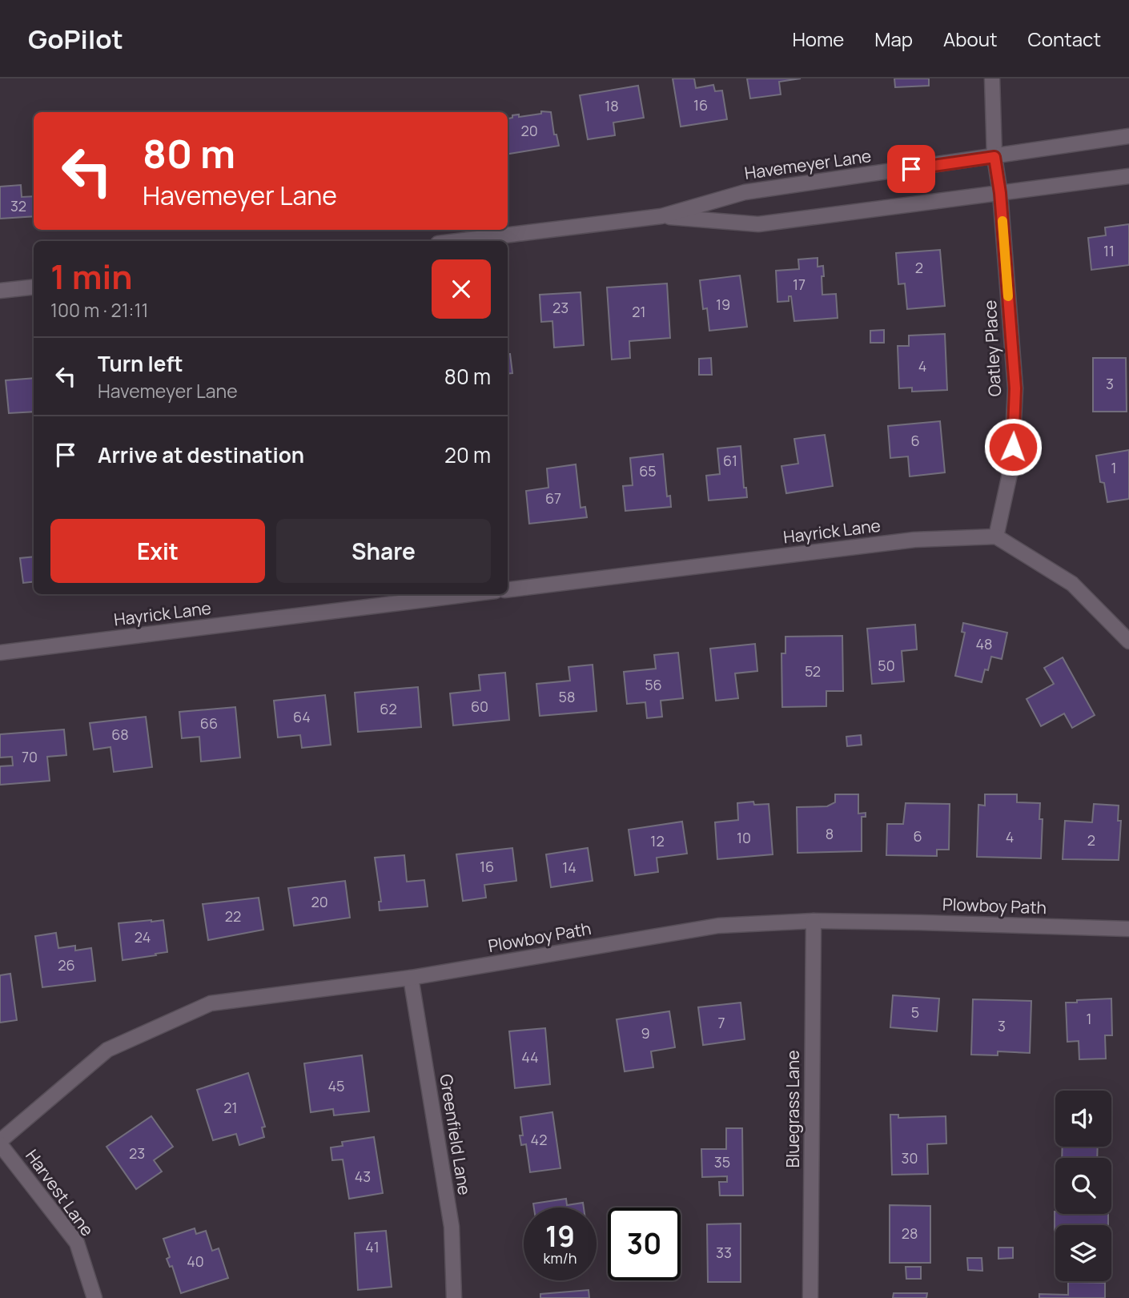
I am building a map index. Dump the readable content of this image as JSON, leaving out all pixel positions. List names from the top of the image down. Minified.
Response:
{"streets":{"street":["Havemeyer Lane","Oatley Place","Hayrick Lane","Plowboy Path","Bluegrass Lane","Greenfield Lane","Harvest Lane"]},"crossings":[["Havemeyer Lane","Oatley Place"],["Oatley Place","Hayrick Lane"],["Plowboy Path","Bluegrass Lane"],["Plowboy Path","Greenfield Lane"],["Plowboy Path","Harvest Lane"]],"house_numbers":["16","18","20","32","11","2","17","19","23","21","4","3","6","61","1","65","67","48","50","52","56","58","60","62","64","66","68","70","8","6","4","10","2","12","16","14","20","22","24","26","5","1","7","3","9","44","45","21","42","23","30","35","43","28","41","33","40"],"page":{"header":"GoPilot","nav":["Home","Map","About","Contact"],"turn":["80 m","Havemeyer Lane"],"heading":["1 min","100 m · 21:11"],"list":[{"name":"Turn left","note":"Havemeyer Lane","value":"80 m"},{"name":"Arrive at destination","value":"20 m"}],"buttons":["Exit","Share"],"speed":"19 km/h","limit":"30"}}
